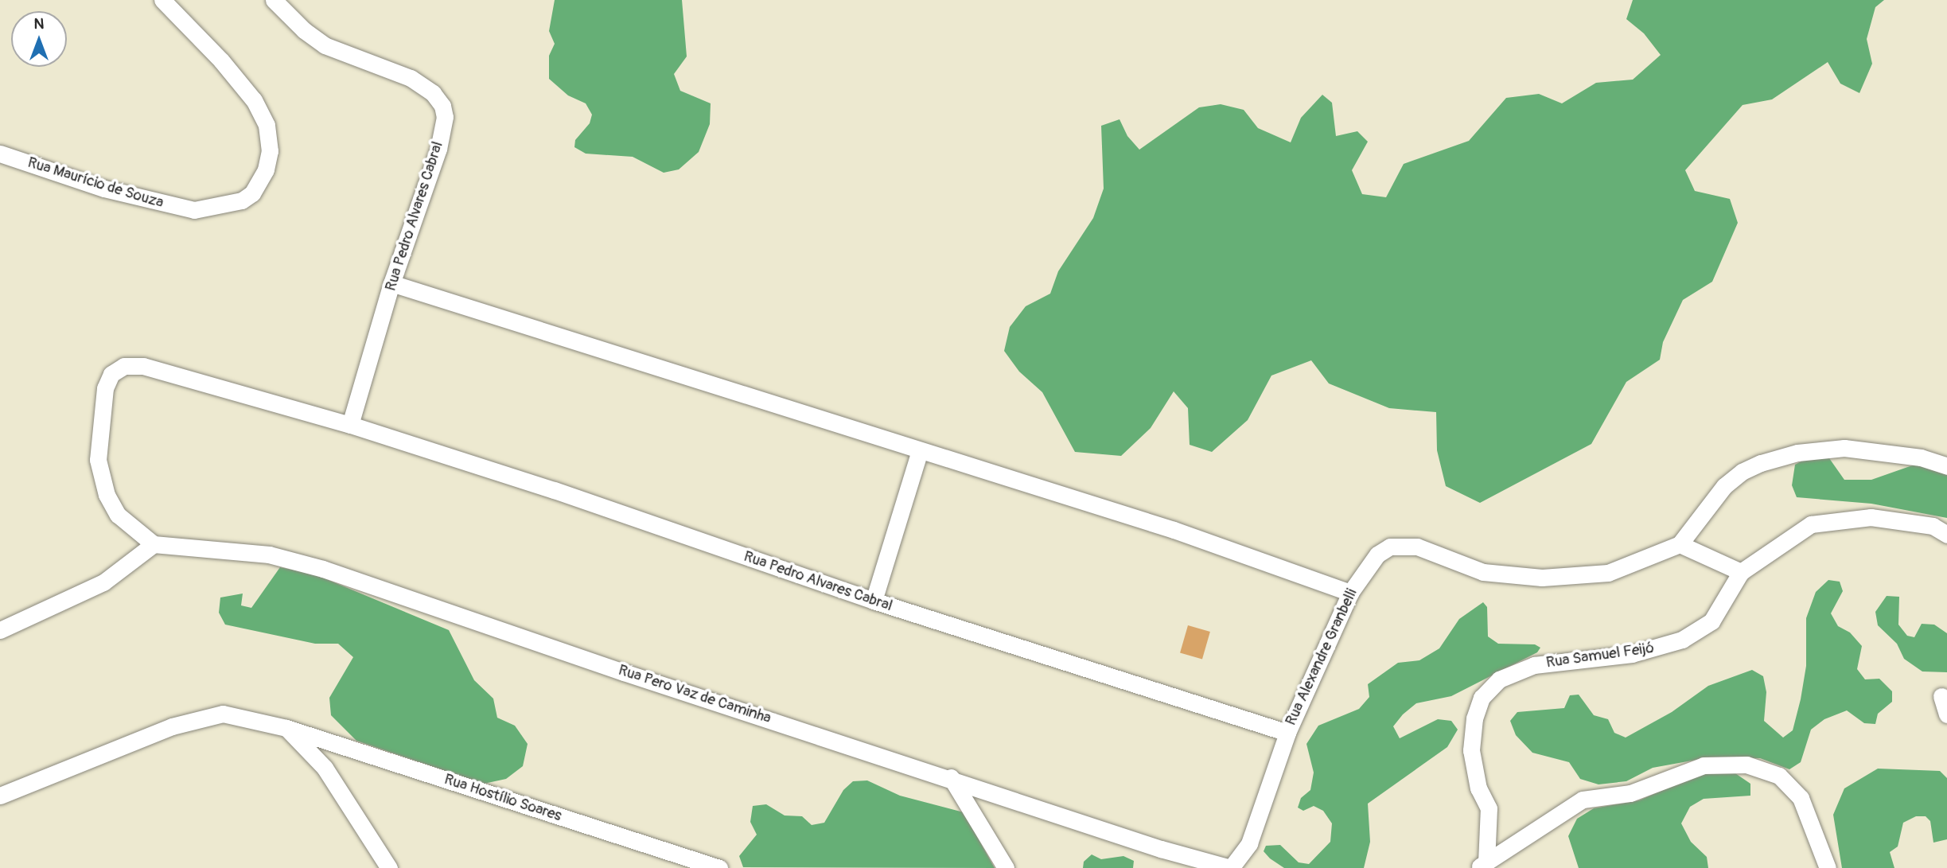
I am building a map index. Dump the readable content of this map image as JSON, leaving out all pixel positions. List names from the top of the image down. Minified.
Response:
{"streets":{"street":["Rua Maurício de Souza","Rua Pedro Alvares Cabral","Rua Samuel Feijó","Rua Alexandre Granbelli","Rua Pero Vaz de Caminha","Rua Hostílio Soares"]},"crossings":[["Rua Pedro Alvares Cabral","Rua Alexandre Granbelli"],["Rua Pedro Alvares Cabral","Rua Pero Vaz de Caminha"],["Rua Alexandre Granbelli","Rua Pero Vaz de Caminha"]],"north":"top"}
